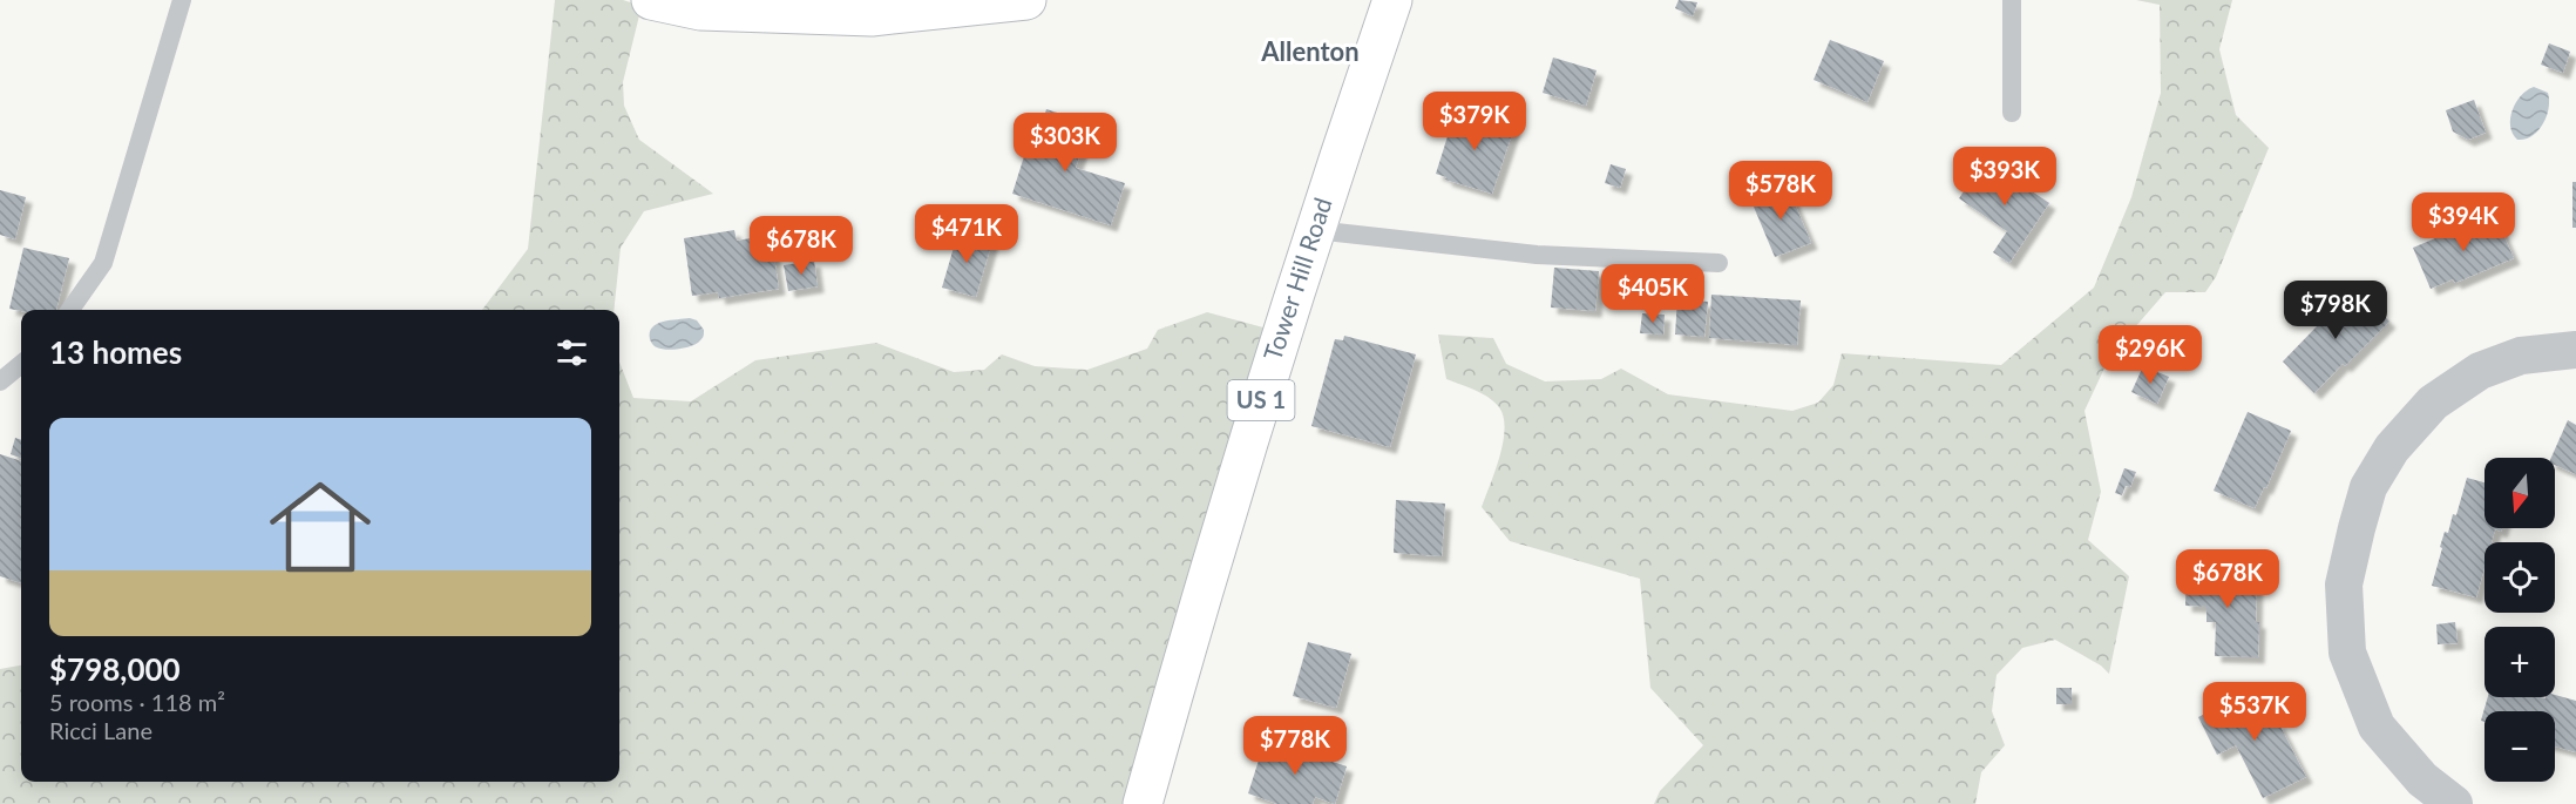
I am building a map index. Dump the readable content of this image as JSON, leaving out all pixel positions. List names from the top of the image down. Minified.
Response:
{"streets":{"main road":["Tower Hill Road","US 1"]},"districts":["Allenton"],"north":"bottom","page":{"price":["$379K","$303K","$393K","$578K","$394K","$471K","$678K","$405K","$798K","$296K","$678K","$537K","$778K"],"heading":"13 homes","list":[{"name":"$798,000","note":"5 rooms · 118 m² · Ricci Lane"}],"map_buttons":["+","−"]}}
